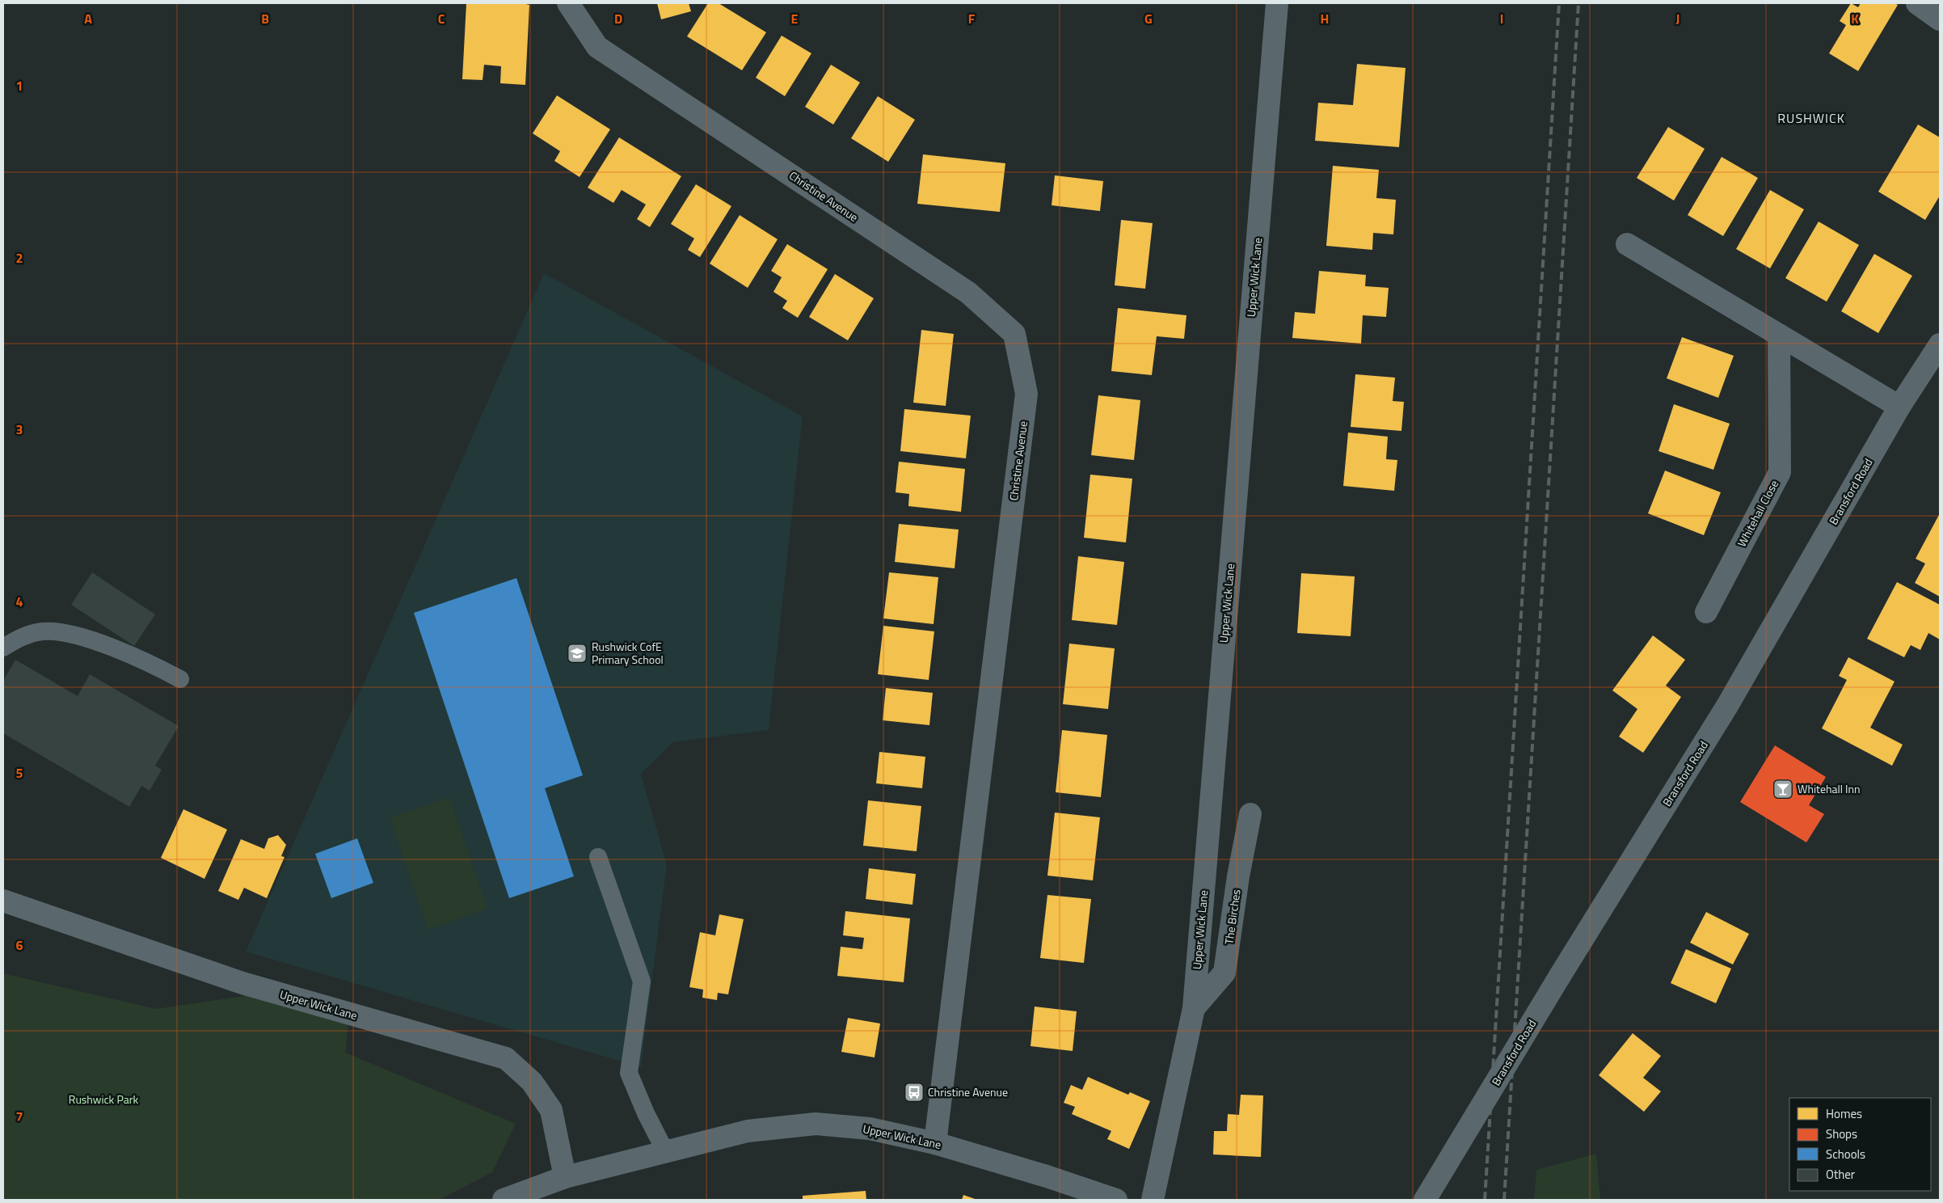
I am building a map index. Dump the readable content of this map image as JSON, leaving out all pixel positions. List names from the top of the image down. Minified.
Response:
{"streets":{"street":["Christine Avenue","Upper Wick Lane","Bransford Road","Whitehall Close","The Birches"]},"crossings":[["Christine Avenue","Upper Wick Lane"],["Upper Wick Lane","The Birches"]],"districts":["RUSHWICK"],"parks":["Rushwick Park"],"places":{"school or university":["Rushwick CofE Primary School"],"bar":["Whitehall Inn"],"bus stop":["Christine Avenue"]},"legend":["Homes","Shops","Schools","Other"],"grid":{"columns":["A","B","C","D","E","F","G","H","I","J","K"],"rows":["1","2","3","4","5","6","7"]}}
